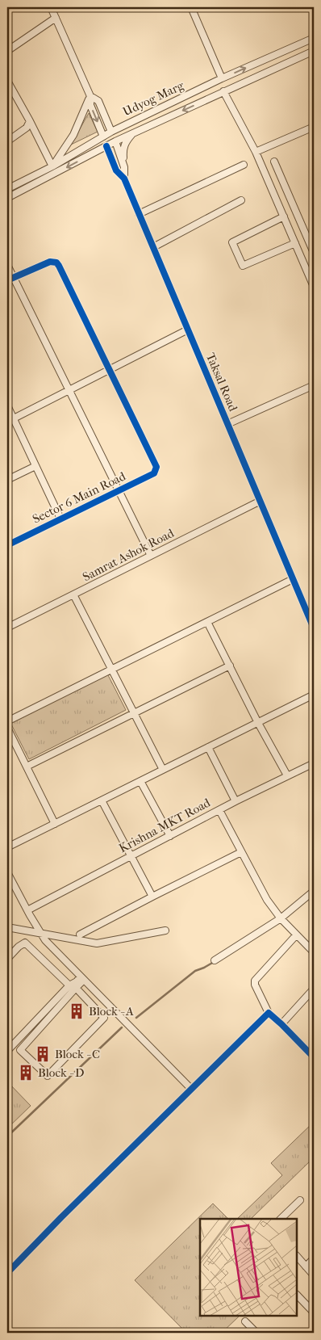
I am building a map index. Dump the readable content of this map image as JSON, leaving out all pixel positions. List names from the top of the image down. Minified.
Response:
{"streets":{"street":["Udyog Marg","Taksal Road","Sector 6 Main Road","Samrat Ashok Road","Krishna MKT Road"]},"crossings":[["Udyog Marg","Taksal Road"],["Taksal Road","Samrat Ashok Road"]],"places":{"building":["Block - A","Block - C","Block - D"]}}
